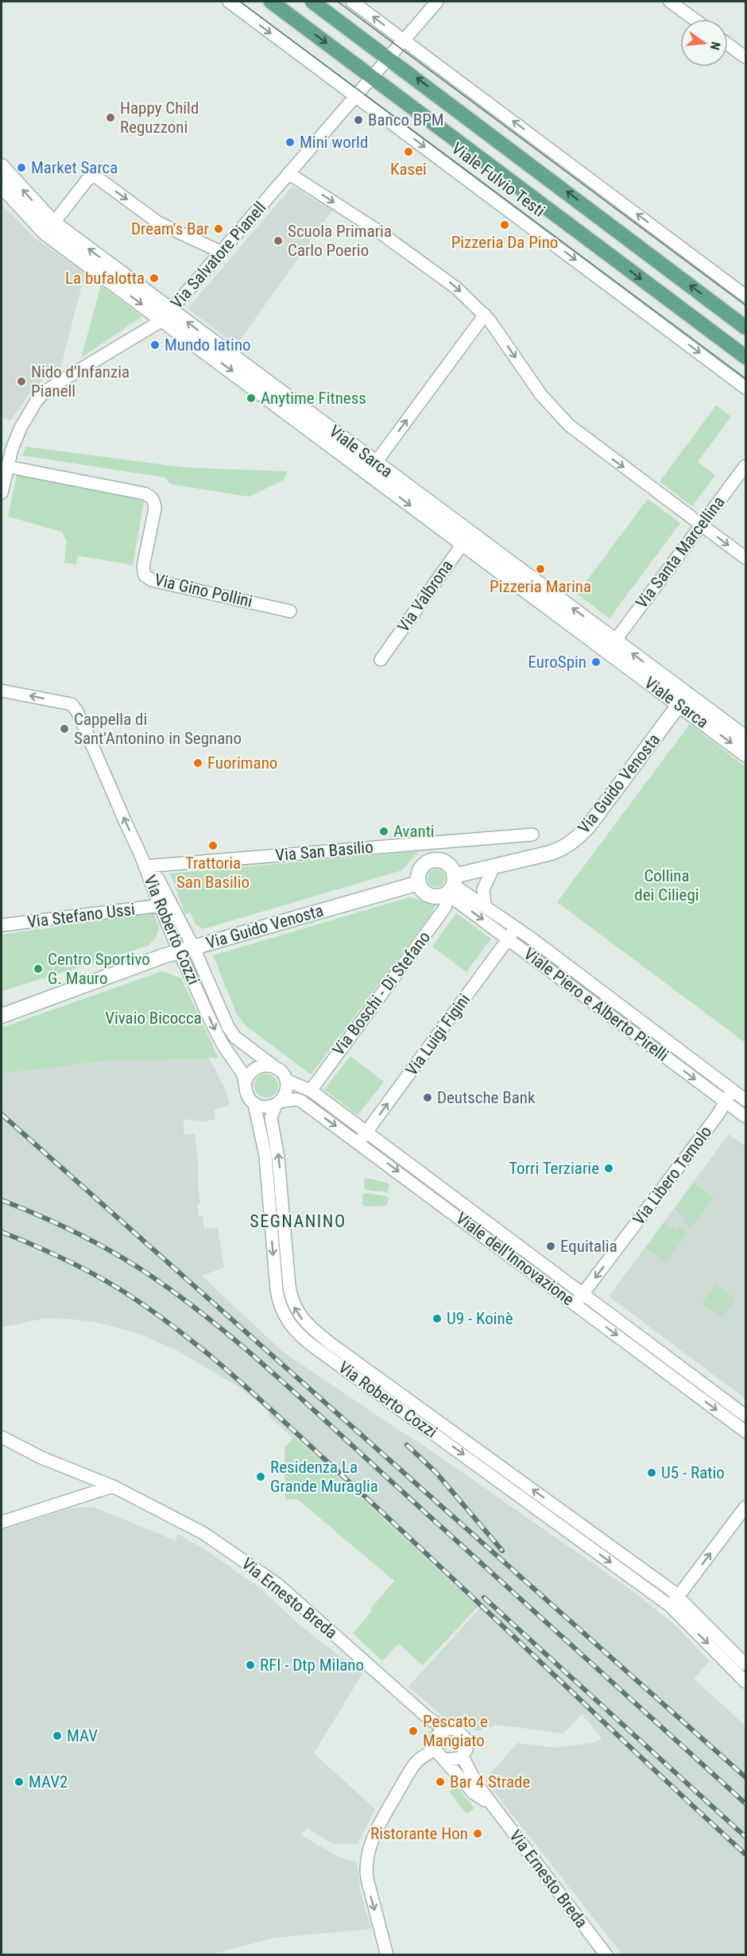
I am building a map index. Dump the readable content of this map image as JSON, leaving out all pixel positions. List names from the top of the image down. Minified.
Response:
{"streets":{"main road":["Viale Fulvio Testi"],"street":["Via Salvatore Pianell","Viale Sarca","Via Santa Marcellina","Via Gino Pollini","Via Valbrona","Via Guido Venosta","Via San Basilio","Via Stefano Ussi","Via Roberto Cozzi","Via Boschi - Di Stefano","Viale Piero e Alberto Pirelli","Via Luigi Figini","Via Libero Temolo","Viale dell'Innovazione","Via Ernesto Breda"]},"crossings":[["Viale Fulvio Testi","Via Salvatore Pianell"],["Via Salvatore Pianell","Viale Sarca"],["Via Salvatore Pianell","Via Gino Pollini"],["Viale Sarca","Via Santa Marcellina"],["Viale Sarca","Via Valbrona"],["Viale Sarca","Via Guido Venosta"],["Via Guido Venosta","Via Roberto Cozzi"],["Via Guido Venosta","Via Boschi - Di Stefano"],["Via Guido Venosta","Viale Piero e Alberto Pirelli"],["Via San Basilio","Via Roberto Cozzi"],["Via Stefano Ussi","Via Roberto Cozzi"],["Via Roberto Cozzi","Viale dell'Innovazione"],["Via Boschi - Di Stefano","Viale Piero e Alberto Pirelli"],["Via Boschi - Di Stefano","Viale dell'Innovazione"],["Viale Piero e Alberto Pirelli","Via Luigi Figini"],["Viale Piero e Alberto Pirelli","Via Libero Temolo"],["Via Luigi Figini","Viale dell'Innovazione"],["Via Libero Temolo","Viale dell'Innovazione"]],"one_way":["Via Luigi Figini","Via Libero Temolo"],"districts":["SEGNANINO"],"parks":["Collina dei Ciliegi","Vivaio Bicocca"],"places":["Happy Child Reguzzoni","Banco BPM","Mini world","Kasei","Market Sarca","Pizzeria Da Pino","Dream's Bar","Scuola Primaria Carlo Poerio","La bufalotta","Mundo latino","Nido d'Infanzia Pianell","Anytime Fitness","Pizzeria Marina","EuroSpin","Cappella di Sant'Antonino in Segnano","Fuorimano","Avanti","Trattoria San Basilio","Centro Sportivo G. Mauro","Deutsche Bank","Torri Terziarie","Equitalia","U9 - Koinè","U5 - Ratio","Residenza La Grande Muraglia","RFI - Dtp Milano","Pescato e Mangiato","MAV","MAV2","Bar 4 Strade","Ristorante Hon"],"north":"right"}
